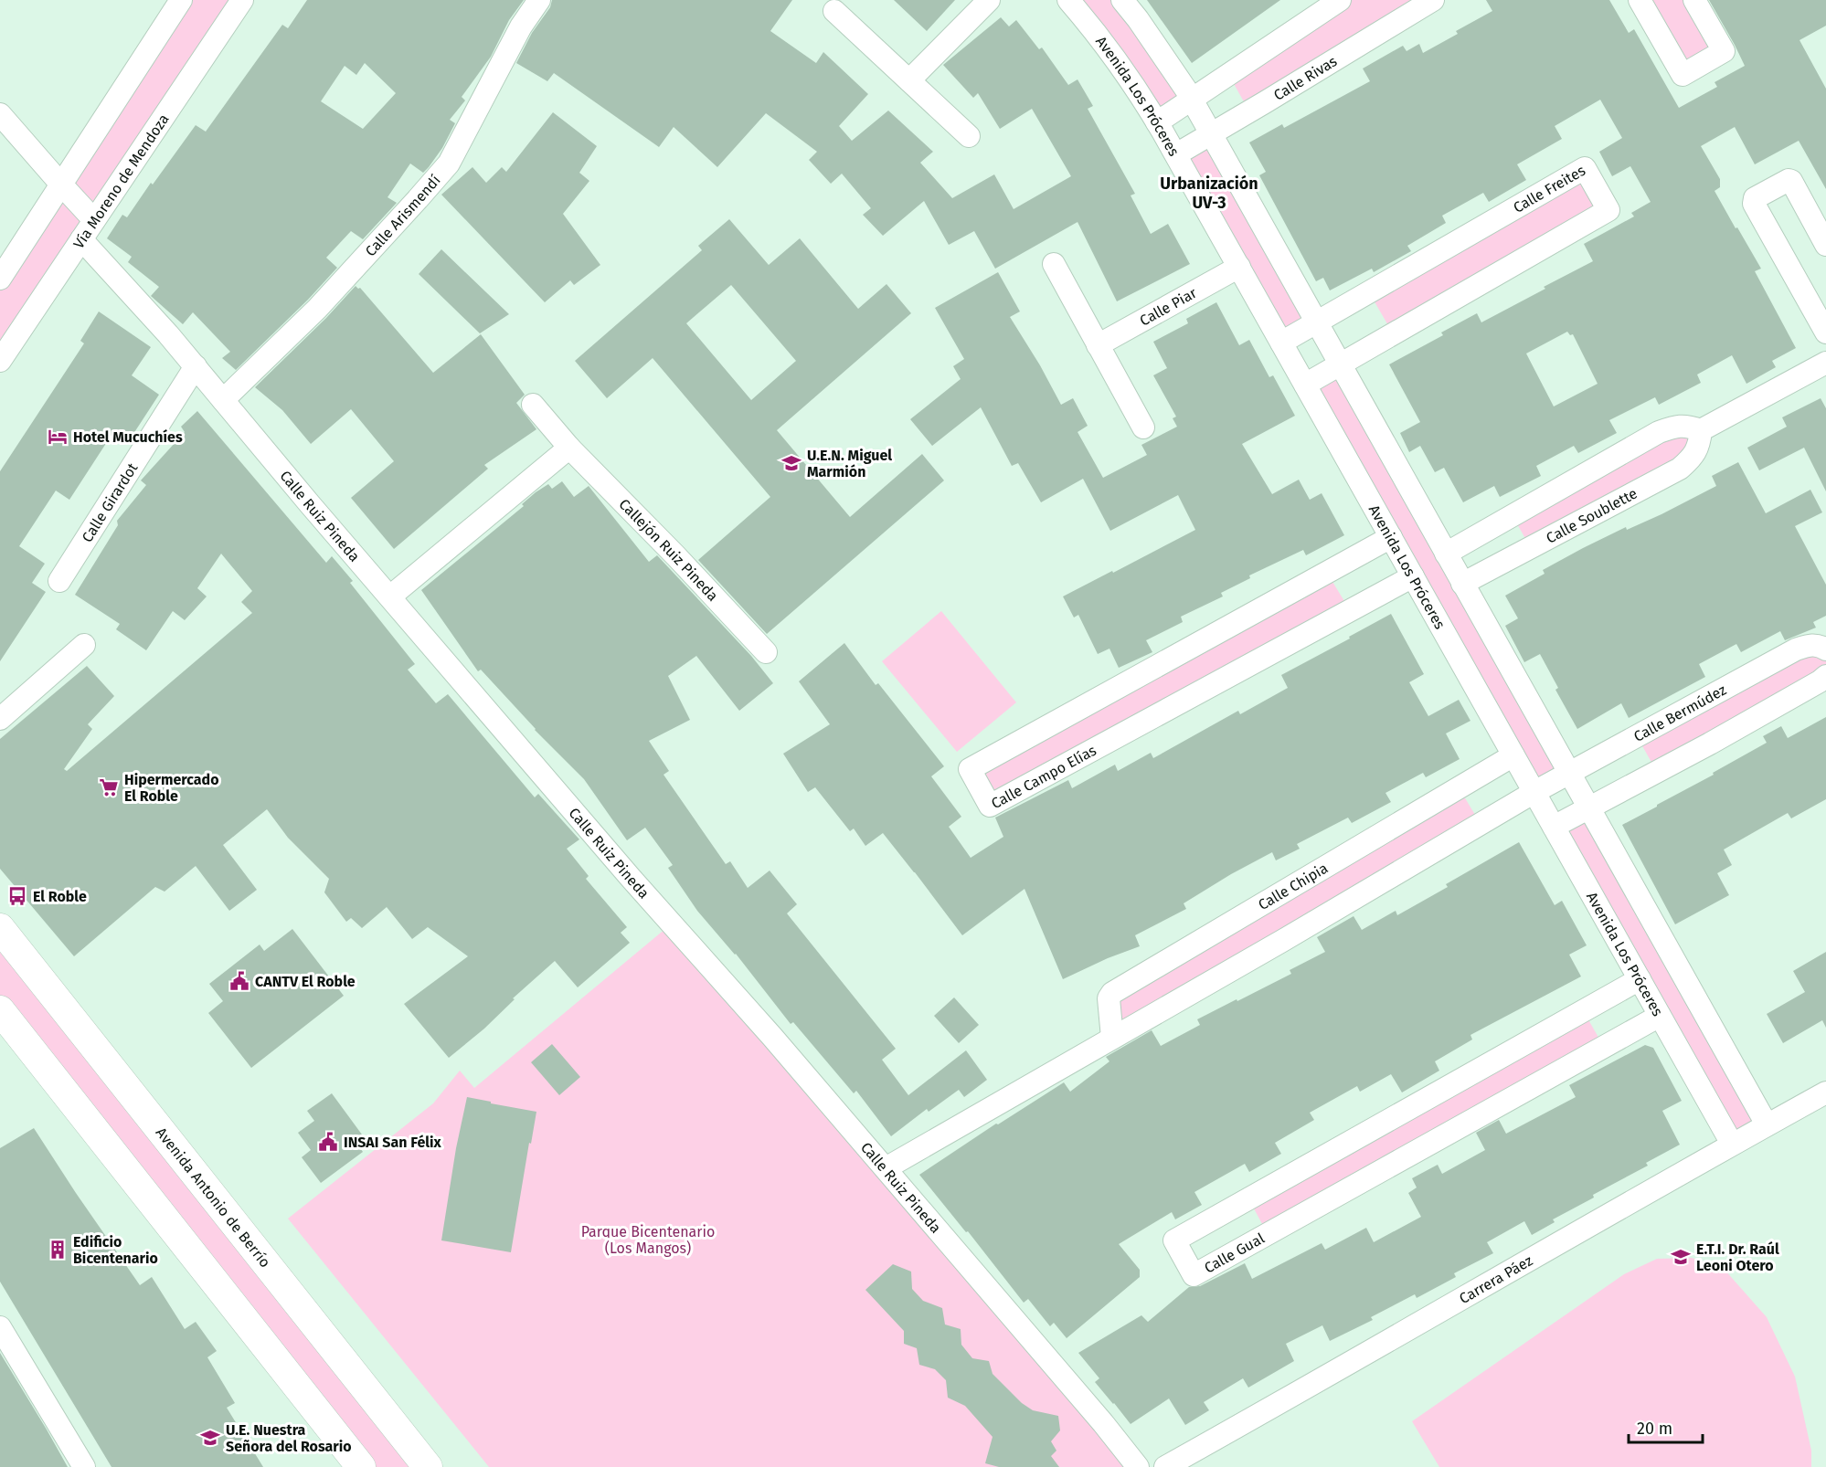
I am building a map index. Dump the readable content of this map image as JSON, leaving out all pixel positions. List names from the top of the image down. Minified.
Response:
{"streets":{"street":["Calle Rivas","Avenida Los Próceres","Vía Moreno de Mendoza","Calle Freites","Calle Arismendí","Calle Piar","Calle Girardot","Calle Ruiz Pineda","Calle Soublette","Callejón Ruiz Pineda","Calle Bermúdez","Calle Campo Elías","Calle Chipia","Avenida Antonio de Berrío","Calle Gual","Carrera Páez"]},"crossings":[["Calle Rivas","Avenida Los Próceres"],["Avenida Los Próceres","Calle Freites"],["Avenida Los Próceres","Calle Piar"],["Avenida Los Próceres","Calle Bermúdez"],["Avenida Los Próceres","Calle Campo Elías"],["Avenida Los Próceres","Calle Chipia"],["Avenida Los Próceres","Calle Gual"],["Avenida Los Próceres","Carrera Páez"],["Vía Moreno de Mendoza","Calle Ruiz Pineda"],["Calle Arismendí","Calle Ruiz Pineda"],["Calle Girardot","Calle Ruiz Pineda"]],"districts":["Urbanización UV-3"],"parks":["Parque Bicentenario (Los Mangos)"],"places":{"hotel":["Hotel Mucuchíes"],"school or university":["U.E.N. Miguel Marmión","E.T.I. Dr. Raúl Leoni Otero","U.E. Nuestra Señora del Rosario"],"supermarket":["Hipermercado El Roble"],"bus stop":["El Roble"],"public building":["CANTV El Roble","INSAI San Félix"],"building":["Edificio Bicentenario"]},"scale_bar":"20 m"}
